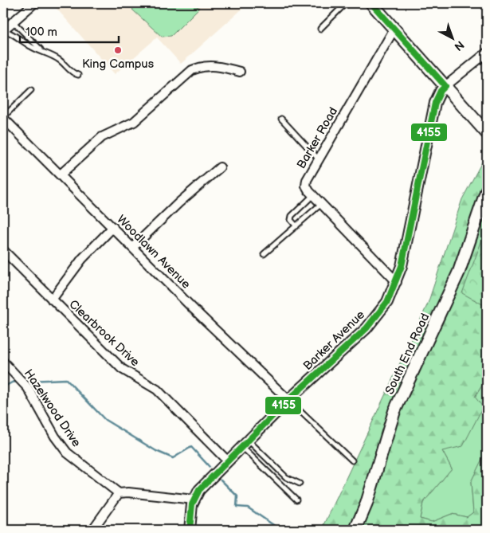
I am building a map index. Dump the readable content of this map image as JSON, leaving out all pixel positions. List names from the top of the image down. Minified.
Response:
{"streets":{"main road":["South End Road"],"street":["Barker Road","Woodlawn Avenue","Clearbrook Drive","Barker Avenue","Hazelwood Drive"]},"crossings":[["Barker Road","Barker Avenue"],["Woodlawn Avenue","Barker Avenue"],["Clearbrook Drive","Barker Avenue"]],"places":["King Campus"],"lines":["transit line 4155"],"scale_bar":"100 m","north":"bottom right"}
